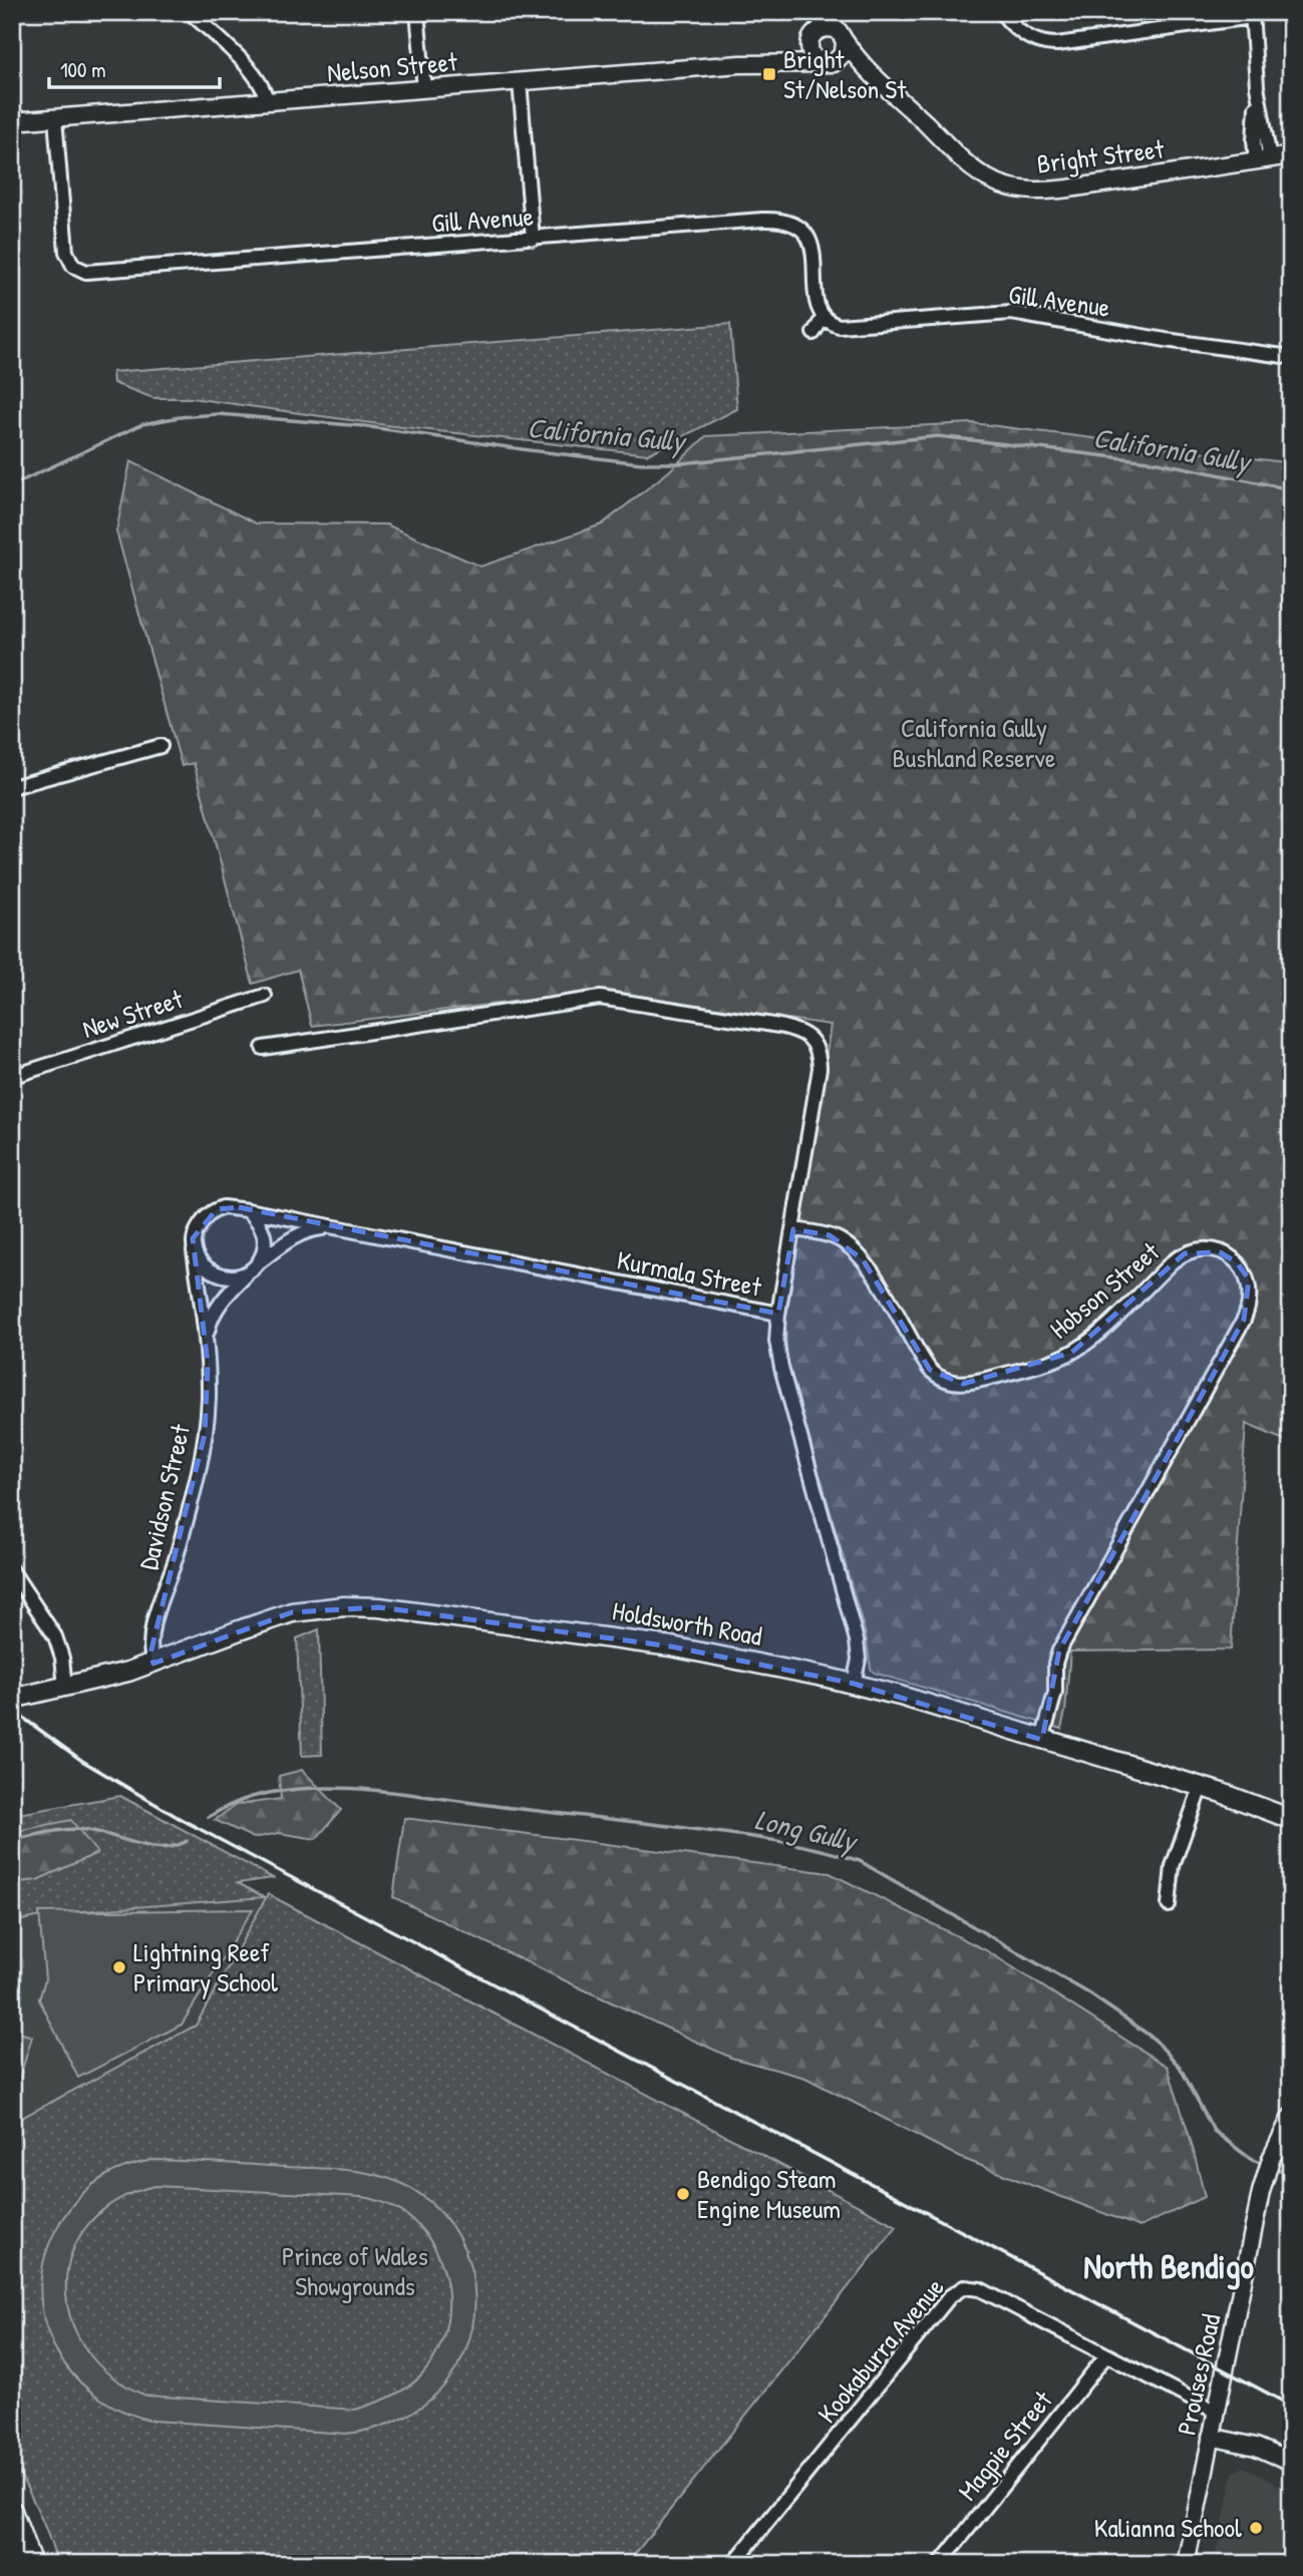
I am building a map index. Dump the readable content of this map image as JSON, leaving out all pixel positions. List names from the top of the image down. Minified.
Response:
{"streets":{"main road":["Holdsworth Road"],"street":["Nelson Street","Bright Street","Gill Avenue","New Street","Kurmala Street","Hobson Street","Davidson Street","Kookaburra Avenue","Prouses Road","Magpie Street"]},"crossings":[["Nelson Street","Bright Street"],["Nelson Street","Gill Avenue"],["Kurmala Street","Davidson Street"],["Kurmala Street","Holdsworth Road"],["Hobson Street","Holdsworth Road"],["Davidson Street","Holdsworth Road"],["Kookaburra Avenue","Prouses Road"],["Kookaburra Avenue","Magpie Street"]],"districts":["North Bendigo"],"water":["California Gully","Long Gully"],"parks":["California Gully Bushland Reserve","Prince of Wales Showgrounds"],"places":{"transit":["Bright St/Nelson St"],"other":["Lightning Reef Primary School","Bendigo Steam Engine Museum","Kalianna School"]},"scale_bar":"100 m"}
